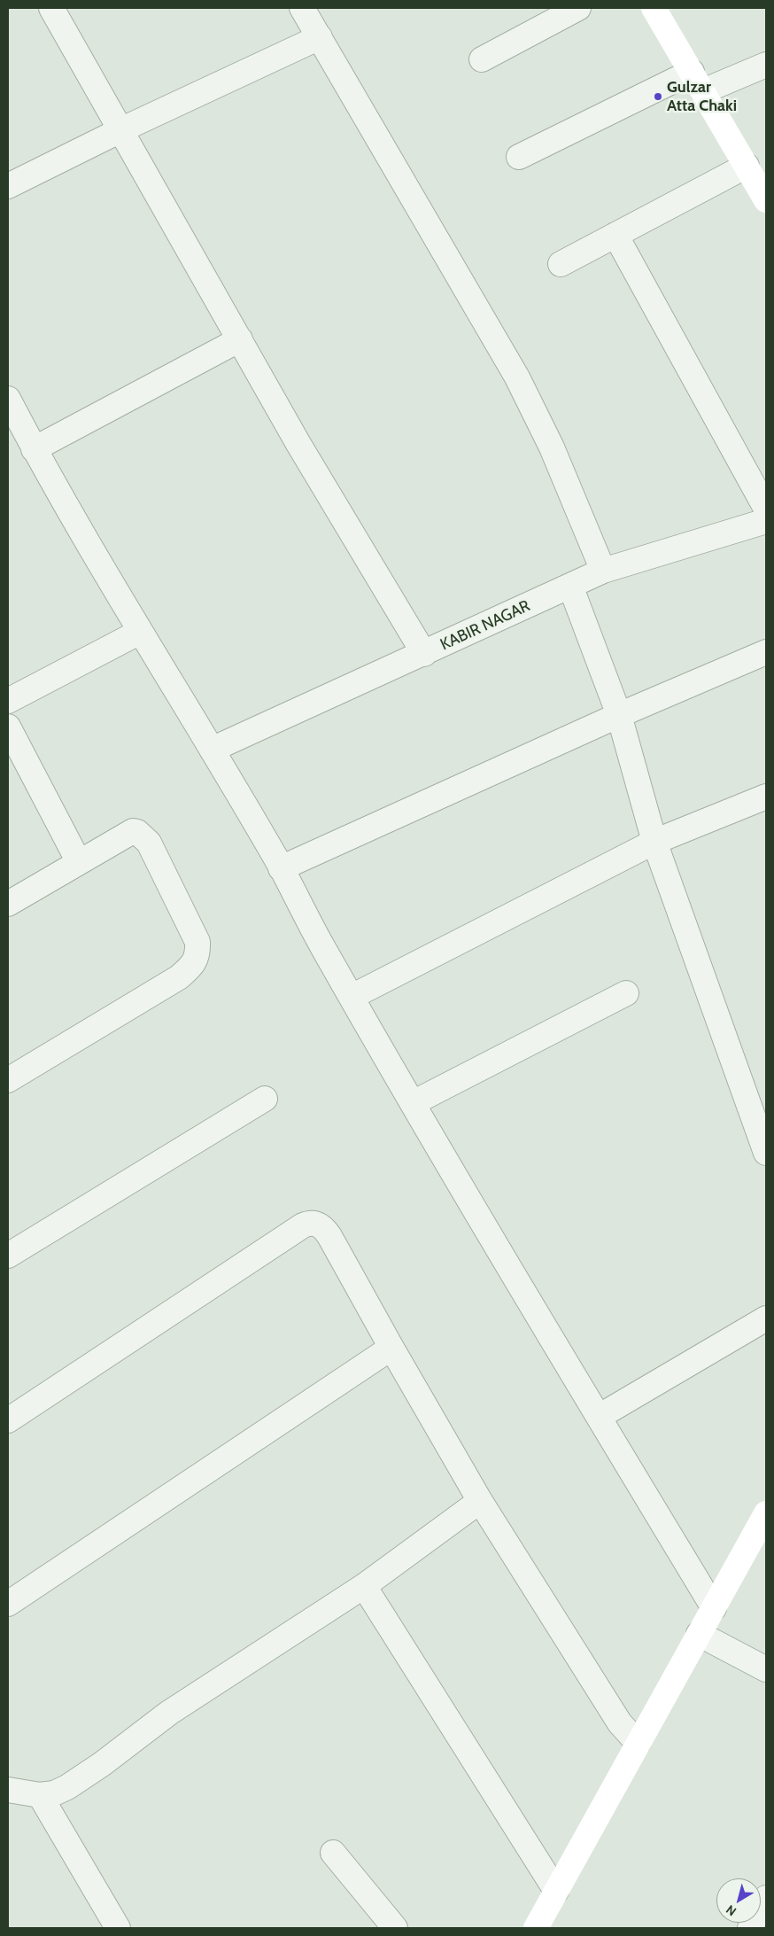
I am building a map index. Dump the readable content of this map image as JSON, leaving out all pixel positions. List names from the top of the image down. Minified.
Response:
{"streets":{"street":["KABIR NAGAR"]},"places":["Gulzar Atta Chaki"],"north":"bottom left"}
